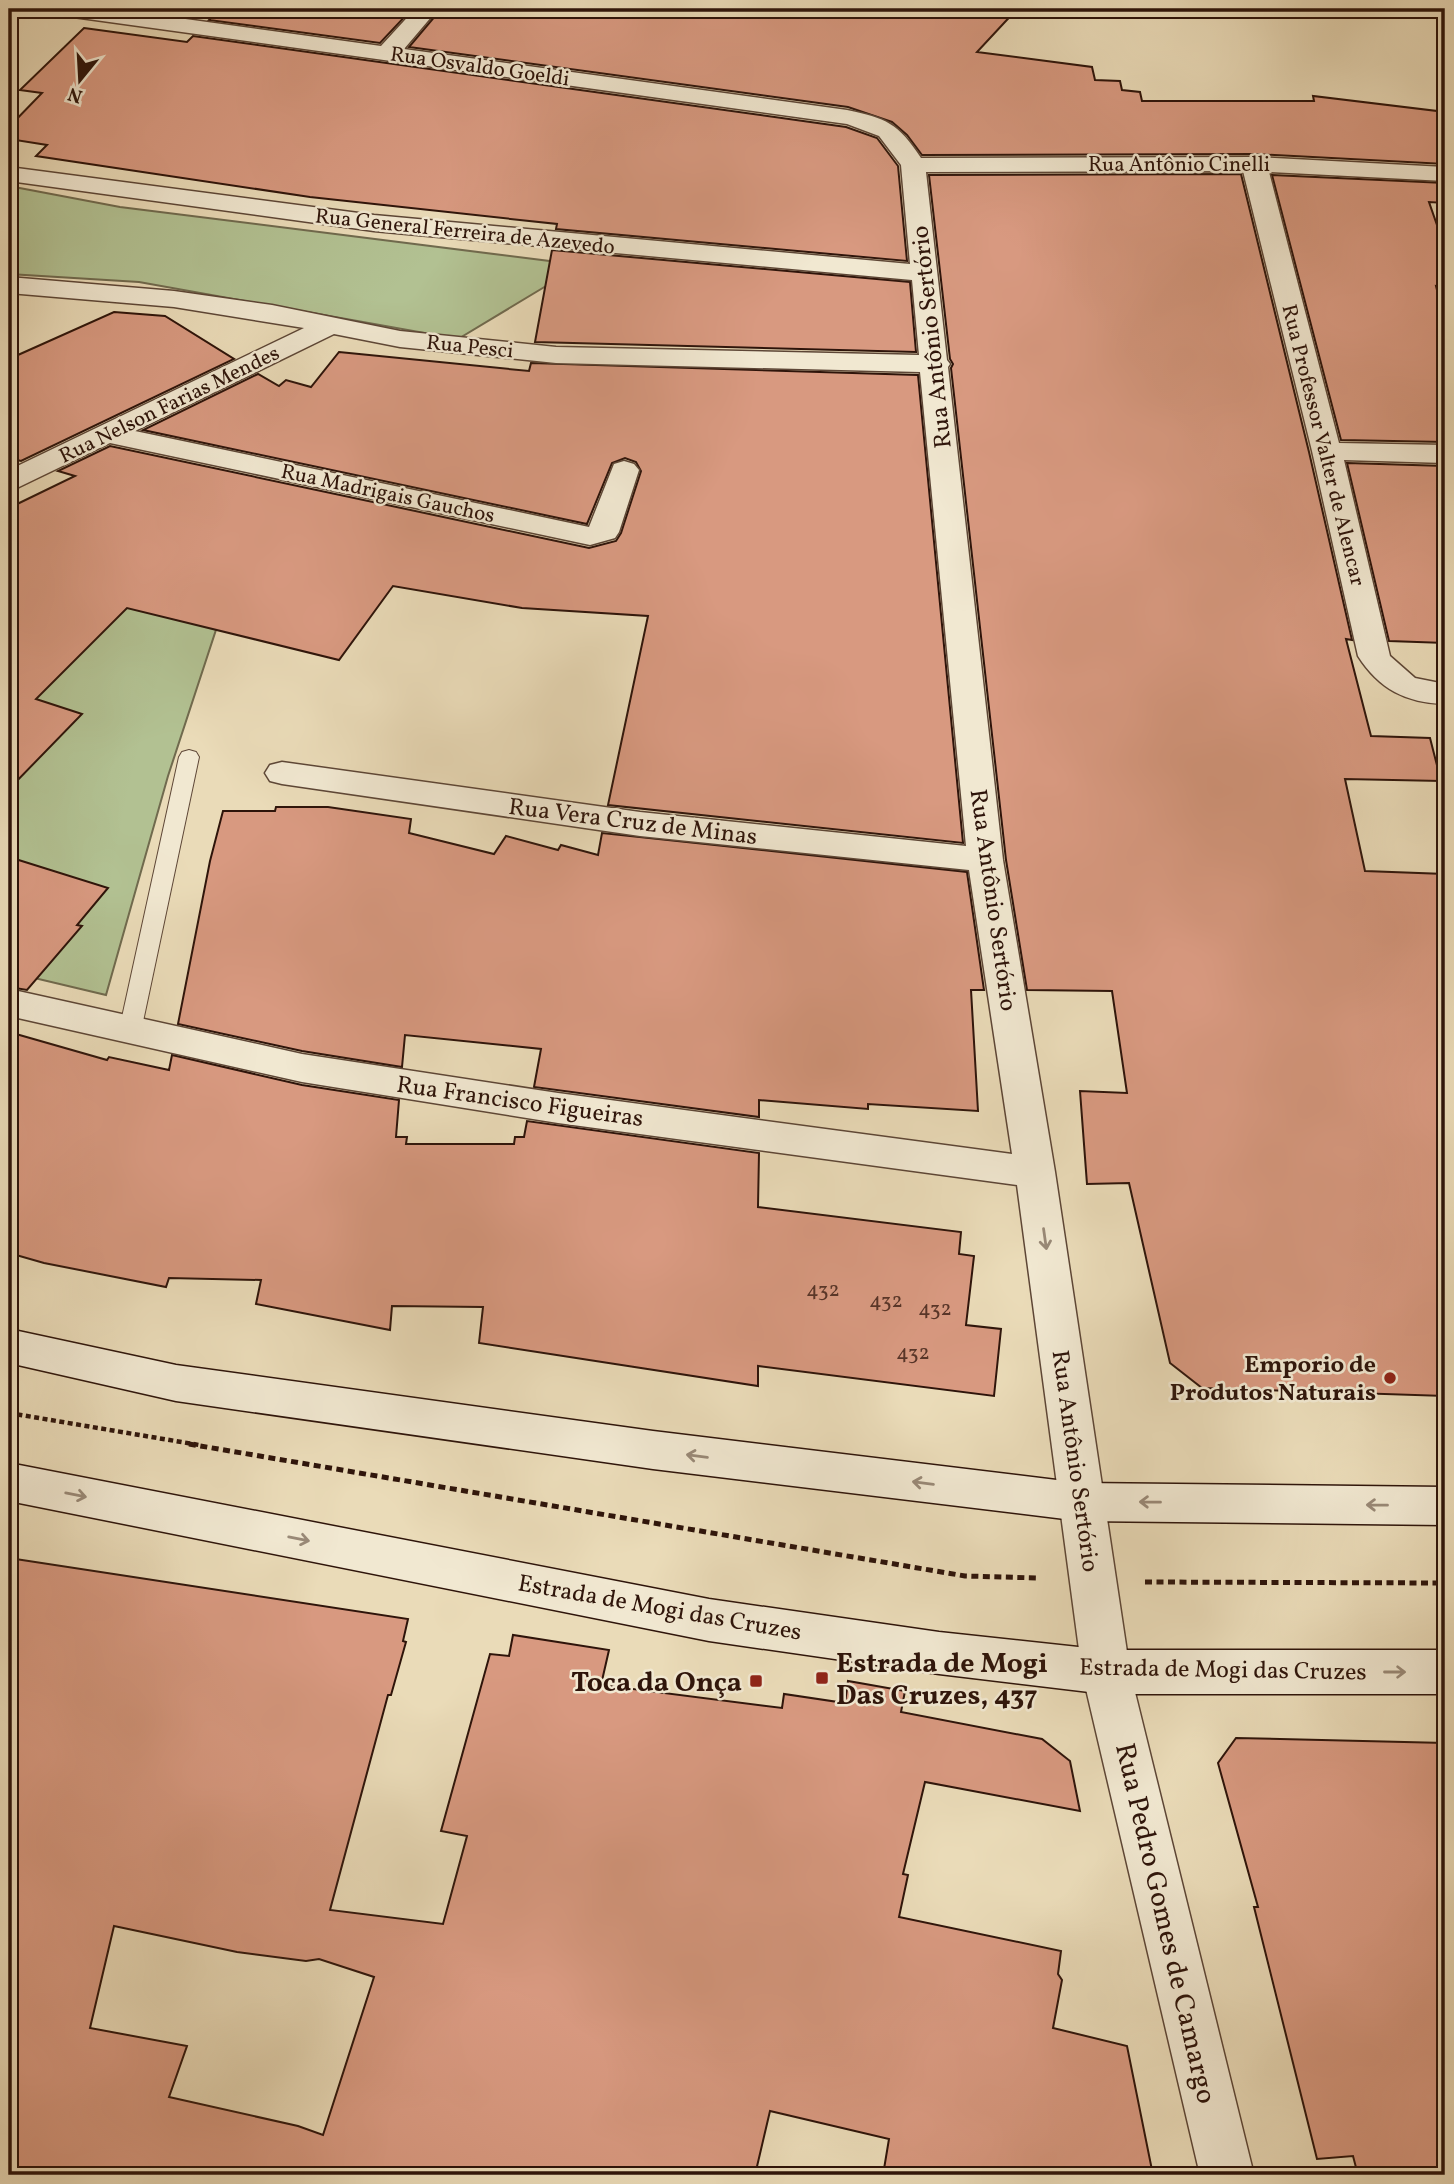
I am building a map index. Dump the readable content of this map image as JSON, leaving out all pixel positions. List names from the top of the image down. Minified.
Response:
{"streets":{"street":["Rua Osvaldo Goeldi","Rua Antônio Cinelli","Rua General Ferreira de Azevedo","Rua Antônio Sertório","Rua Pesci","Rua Nelson Farias Mendes","Rua Professor Valter de Alencar","Rua Madrigais Gauchos","Rua Vera Cruz de Minas","Rua Francisco Figueiras","Estrada de Mogi das Cruzes","Rua Pedro Gomes de Camargo"]},"crossings":[["Rua Osvaldo Goeldi","Rua Antônio Sertório"],["Rua Antônio Cinelli","Rua Antônio Sertório"],["Rua Antônio Cinelli","Rua Professor Valter de Alencar"],["Rua General Ferreira de Azevedo","Rua Antônio Sertório"],["Rua Antônio Sertório","Rua Pesci"],["Rua Antônio Sertório","Rua Vera Cruz de Minas"],["Rua Antônio Sertório","Rua Francisco Figueiras"],["Rua Antônio Sertório","Estrada de Mogi das Cruzes"],["Rua Antônio Sertório","Rua Pedro Gomes de Camargo"],["Rua Pesci","Rua Nelson Farias Mendes"],["Rua Nelson Farias Mendes","Rua Madrigais Gauchos"],["Estrada de Mogi das Cruzes","Rua Pedro Gomes de Camargo"]],"places":{"other":["Emporio de Produtos Naturais"],"transit":["Estrada de Mogi Das Cruzes, 437","Toca da Onça"]},"house_numbers":["432","432","432","432"],"north":"bottom"}
